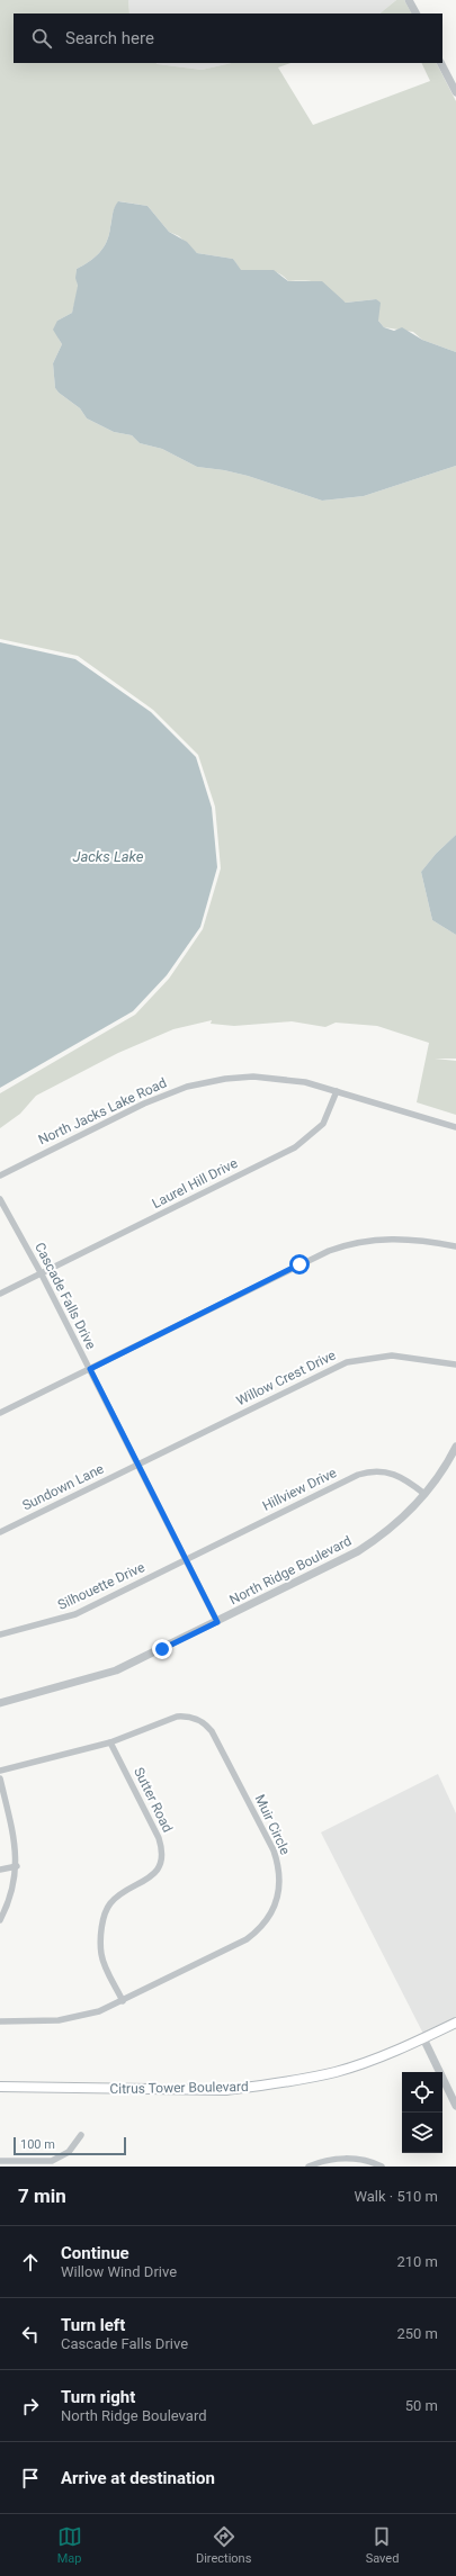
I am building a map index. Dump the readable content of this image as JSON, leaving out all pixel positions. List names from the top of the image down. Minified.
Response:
{"streets":{"main road":["Citrus Tower Boulevard"],"street":["North Jacks Lake Road","Laurel Hill Drive","Cascade Falls Drive","Willow Crest Drive","Sundown Lane","Hillview Drive","North Ridge Boulevard","Silhouette Drive","Sutter Road","Muir Circle"]},"crossings":[["North Jacks Lake Road","Laurel Hill Drive"],["Laurel Hill Drive","Cascade Falls Drive"],["Cascade Falls Drive","Willow Crest Drive"],["Cascade Falls Drive","Sundown Lane"],["Cascade Falls Drive","Hillview Drive"],["Cascade Falls Drive","North Ridge Boulevard"],["Cascade Falls Drive","Silhouette Drive"],["Willow Crest Drive","Sundown Lane"],["Hillview Drive","North Ridge Boulevard"],["Hillview Drive","Silhouette Drive"],["Sutter Road","Muir Circle"]],"water":["Jacks Lake"],"scale_bar":"100 m","page":{"search":"Search here","scale":"100 m","heading":["7 min","Walk · 510 m"],"list":[["Continue","Willow Wind Drive","210 m"],["Turn left","Cascade Falls Drive","250 m"],["Turn right","North Ridge Boulevard","50 m"],"Arrive at destination"],"nav":["Map","Directions","Saved"]}}
